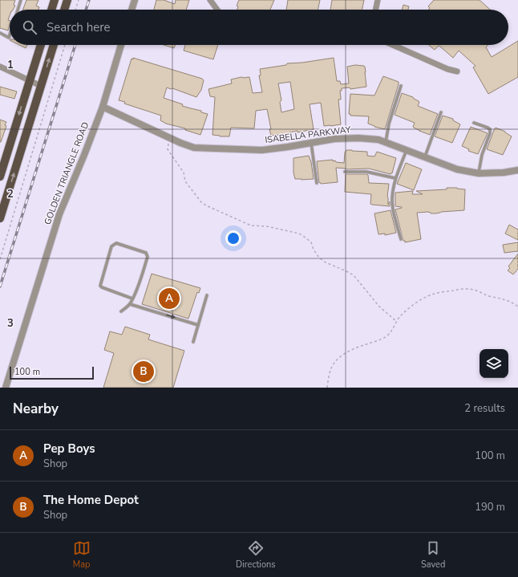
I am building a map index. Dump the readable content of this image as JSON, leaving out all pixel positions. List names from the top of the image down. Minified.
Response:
{"streets":{"street":["ISABELLA PARKWAY","GOLDEN TRIANGLE ROAD"]},"crossings":[["ISABELLA PARKWAY","GOLDEN TRIANGLE ROAD"]],"scale_bar":"100 m","page":{"search":"Search here","pins":["A","B"],"scale":"100 m","heading":["Nearby","2 results"],"list":[{"mark":"A","name":"Pep Boys","note":"Shop","value":"100 m"},{"mark":"B","name":"The Home Depot","note":"Shop","value":"190 m"}],"nav":["Map","Directions","Saved"]},"grid":{"rows":["1","2","3"]}}
